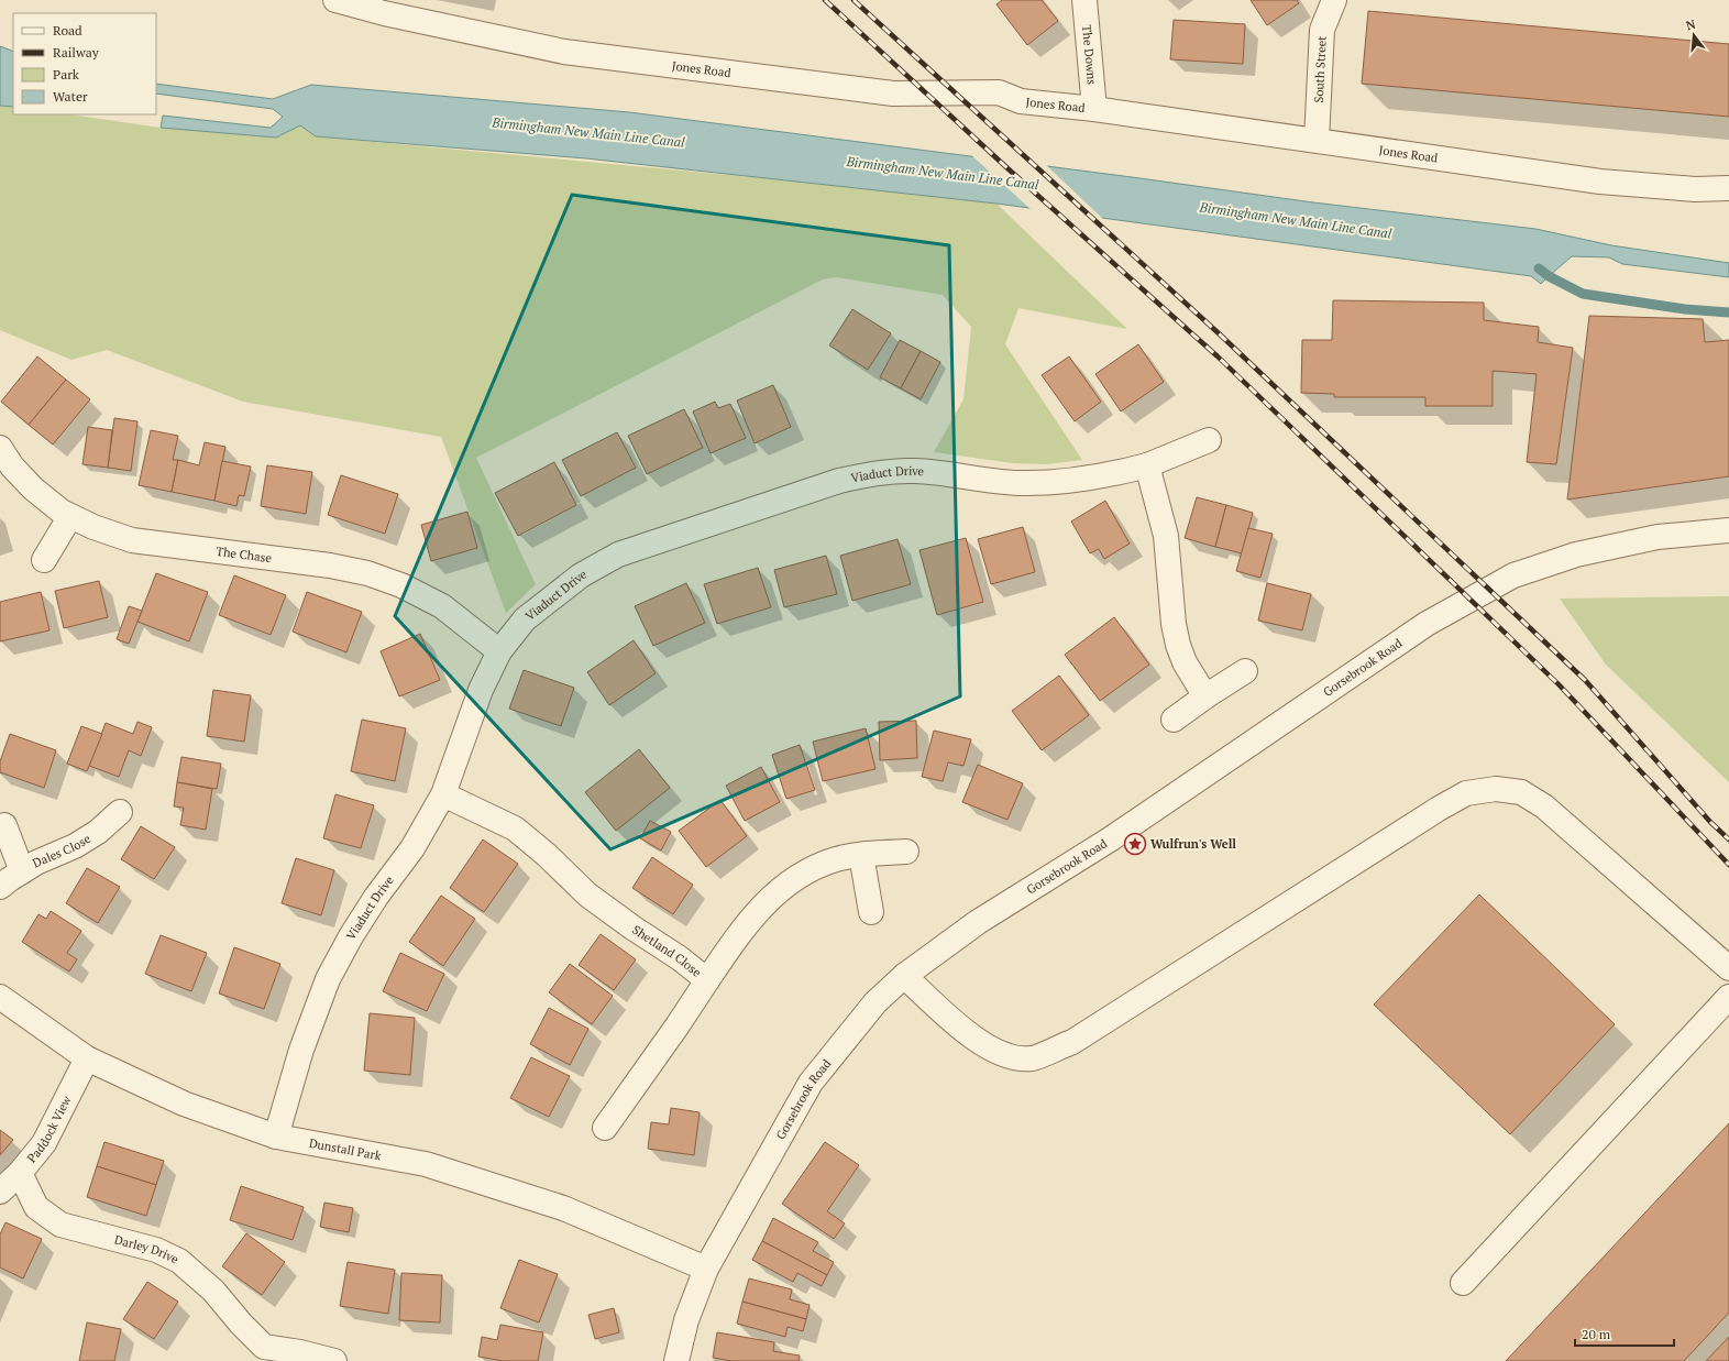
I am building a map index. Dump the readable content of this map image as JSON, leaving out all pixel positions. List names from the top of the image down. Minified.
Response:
{"streets":{"street":["The Downs","South Street","Jones Road","Viaduct Drive","The Chase","Gorsebrook Road","Dales Close","Shetland Close","Paddock View","Dunstall Park","Darley Drive"]},"crossings":[["The Downs","Jones Road"],["South Street","Jones Road"],["Viaduct Drive","The Chase"],["Viaduct Drive","Shetland Close"],["Viaduct Drive","Dunstall Park"],["Gorsebrook Road","Dunstall Park"],["Paddock View","Dunstall Park"],["Paddock View","Darley Drive"]],"water":["Birmingham New Main Line Canal"],"places":{"place":["Wulfrun's Well"]},"legend":["Road","Railway","Park","Water"],"scale_bar":"20 m","north":"top"}
